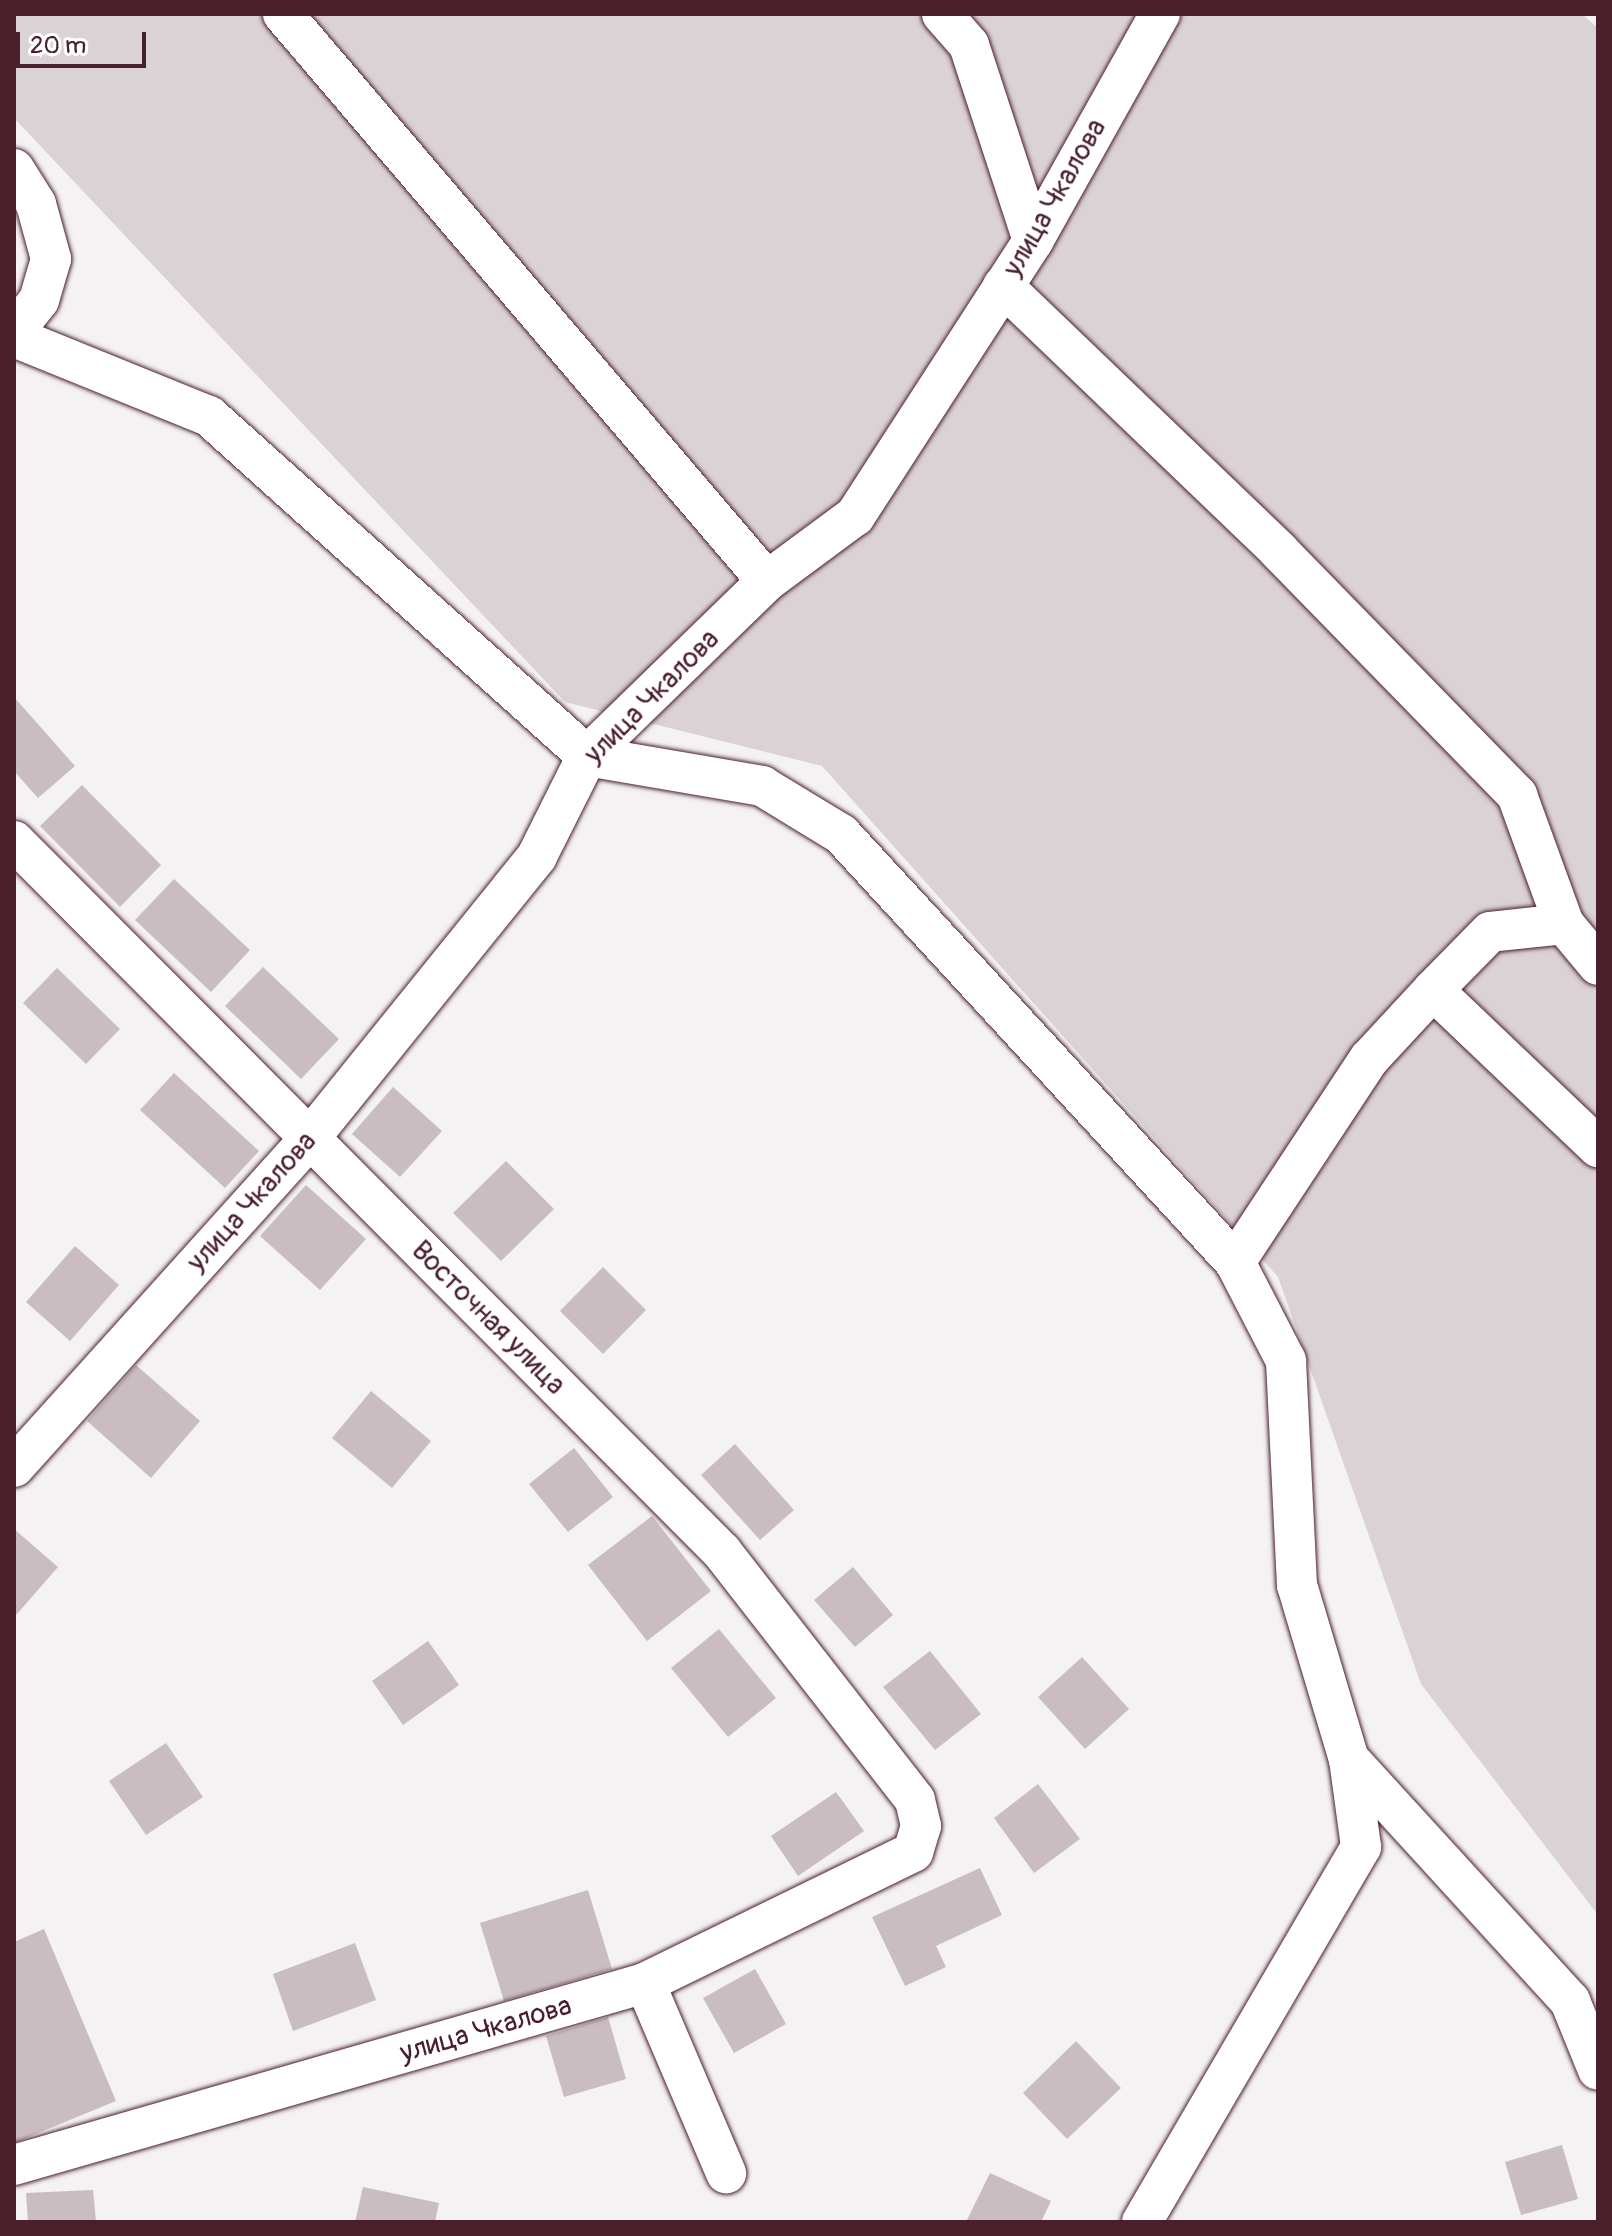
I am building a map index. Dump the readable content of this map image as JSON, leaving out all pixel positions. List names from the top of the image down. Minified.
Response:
{"streets":{"street":["улица Чкалова","Восточная улица"]},"crossings":[["улица Чкалова","Восточная улица"]],"scale_bar":"20 m"}
